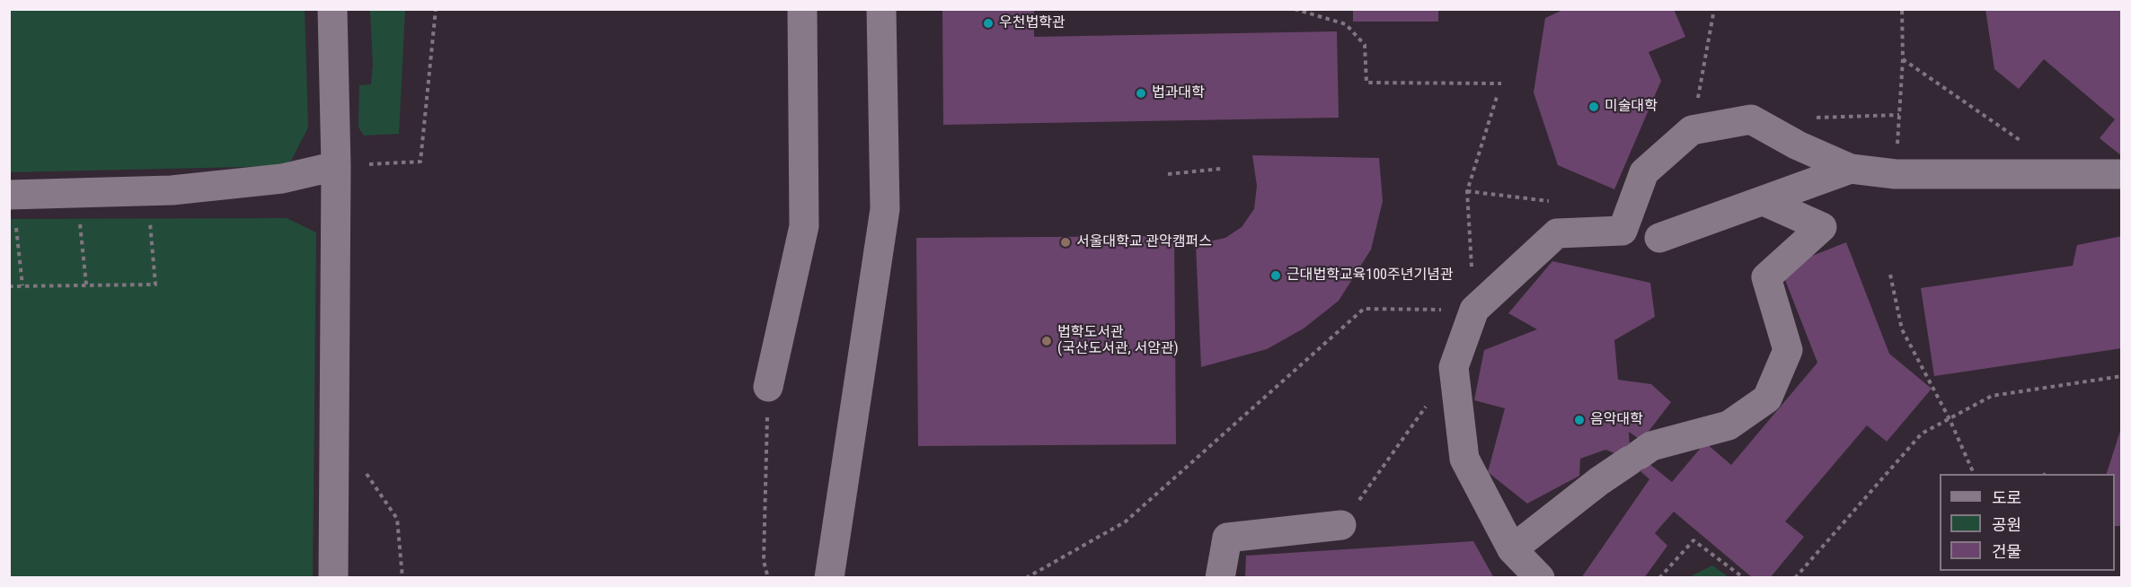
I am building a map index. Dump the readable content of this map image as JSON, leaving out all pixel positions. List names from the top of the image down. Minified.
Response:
{"places":["우천법학관","법과대학","미술대학","서울대학교 관악캠퍼스","근대법학교육100주년기념관","법학도서관 (국산도서관, 서암관)","음악대학"],"legend":["도로","공원","건물"]}
